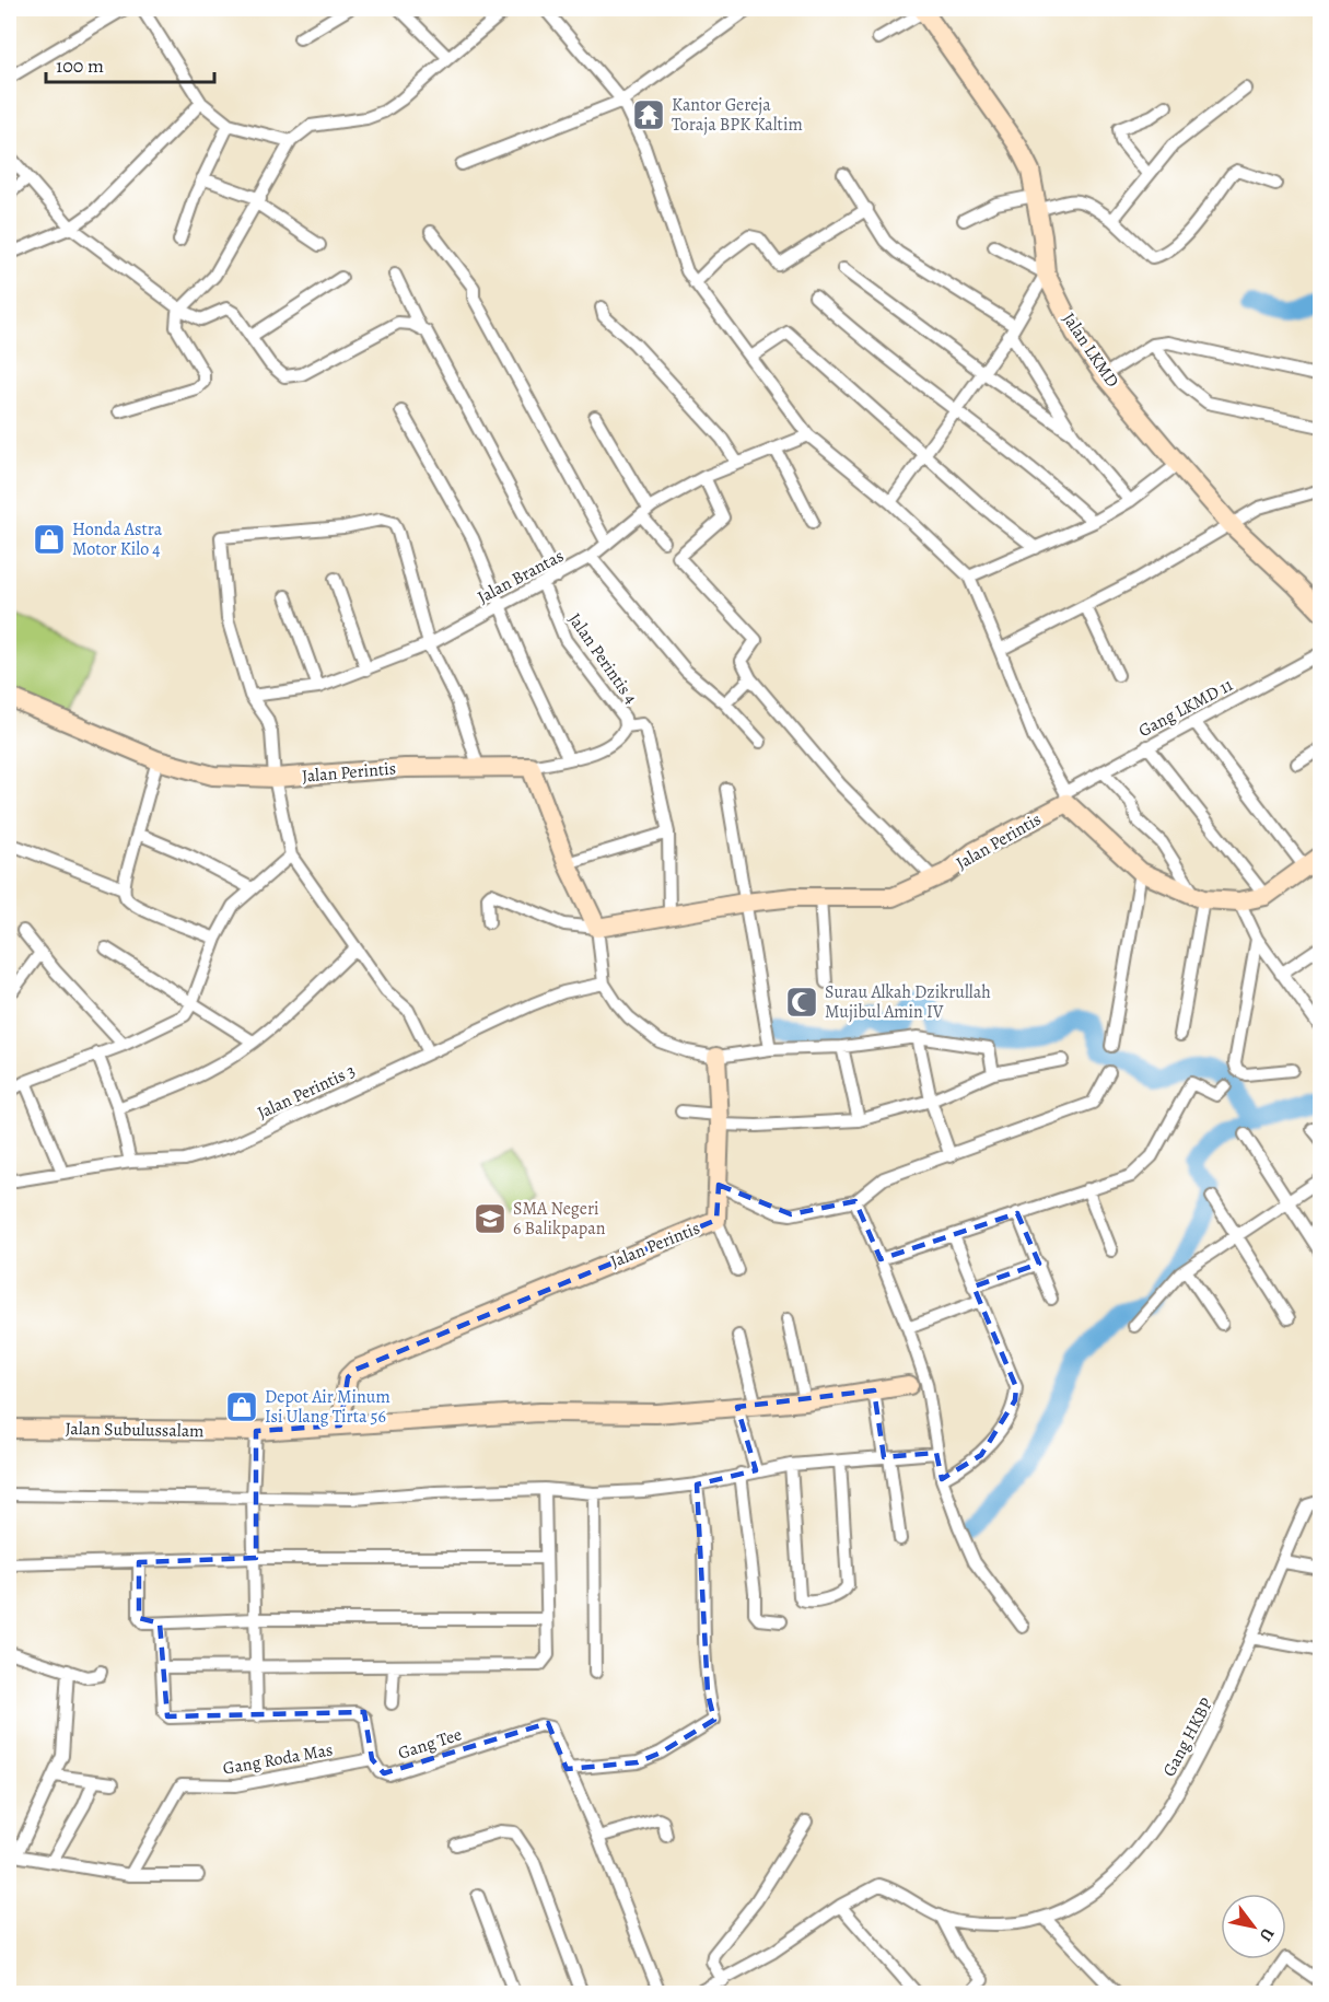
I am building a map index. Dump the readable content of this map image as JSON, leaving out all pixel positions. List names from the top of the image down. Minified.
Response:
{"streets":{"street":["Jalan LKMD","Jalan Brantas","Jalan Perintis 4","Gang LKMD 11","Jalan Perintis","Jalan Perintis 3","Jalan Subulussalam","Gang HKBP","Gang Tee","Gang Roda Mas"]},"crossings":[["Jalan Brantas","Jalan Perintis 4"],["Jalan Perintis 4","Jalan Perintis"],["Gang LKMD 11","Jalan Perintis"],["Jalan Perintis","Jalan Subulussalam"],["Gang Tee","Gang Roda Mas"]],"places":{"temple":["Kantor Gereja Toraja BPK Kaltim"],"shop":["Honda Astra Motor Kilo 4","Depot Air Minum Isi Ulang Tirta 56"],"mosque":["Surau Alkah Dzikrullah Mujibul Amin IV"],"school or university":["SMA Negeri 6 Balikpapan"]},"scale_bar":"100 m","north":"bottom right"}
